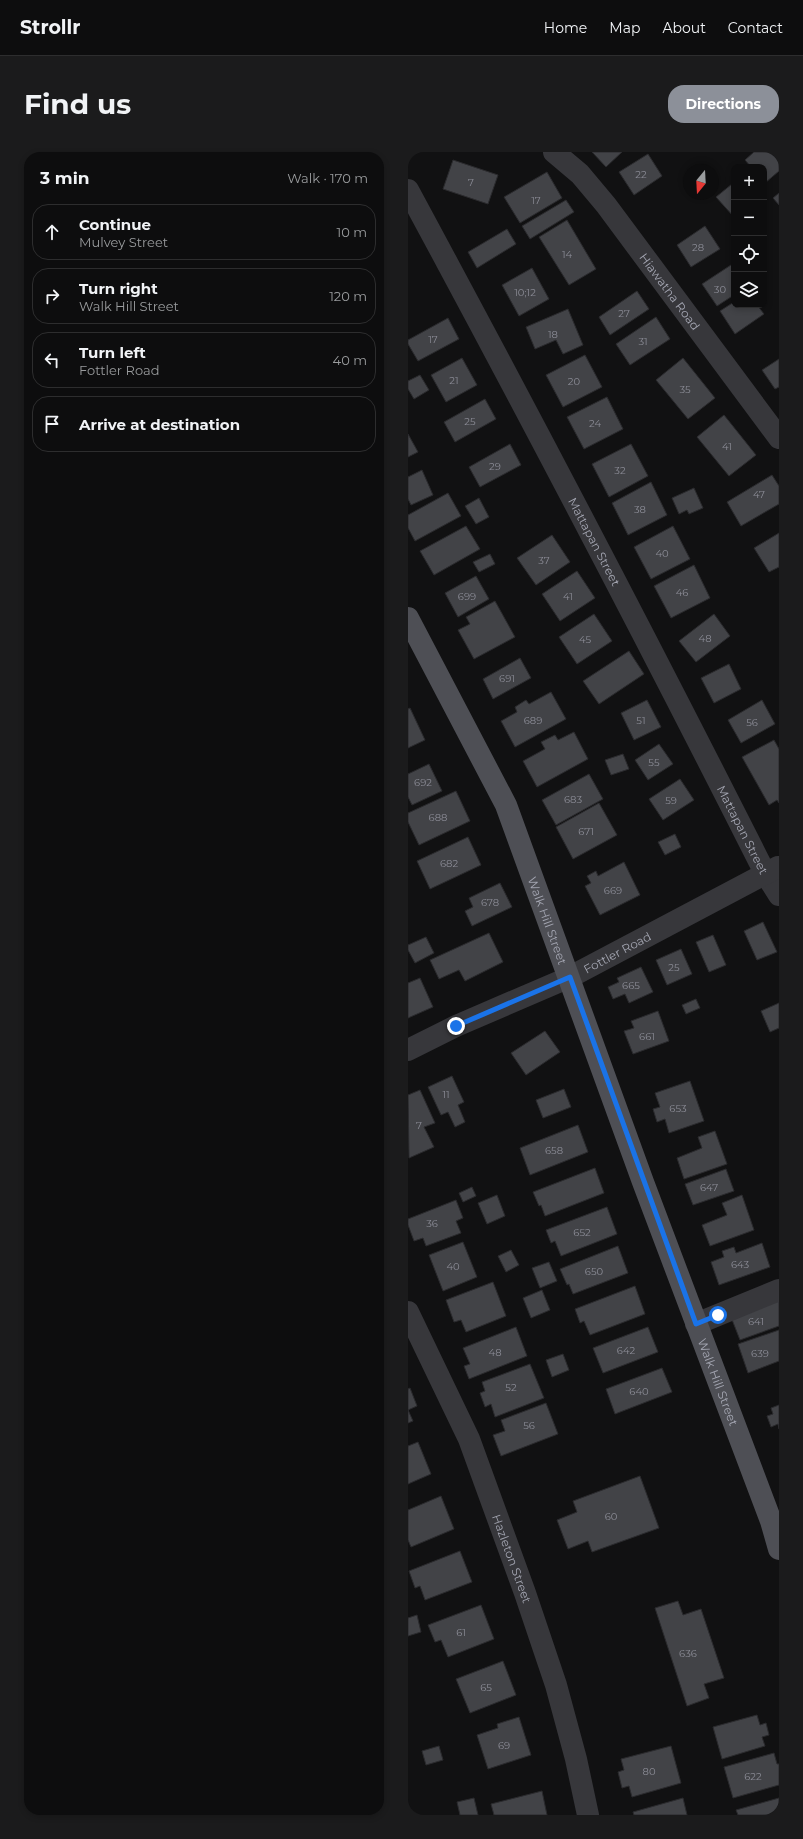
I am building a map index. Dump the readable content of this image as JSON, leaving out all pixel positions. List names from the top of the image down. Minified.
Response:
{"streets":{"main road":["Walk Hill Street"],"street":["Hiawatha Road","Mattapan Street","Fottler Road","Hazleton Street"]},"crossings":[["Mattapan Street","Fottler Road"],["Walk Hill Street","Fottler Road"]],"house_numbers":["22","7","17","28","14","30","10;12","27","18","17","31","21","20","35","25","24","41","29","32","47","38","40","37","46","699","41","48","45","691","689","51","56","55","692","683","59","688","671","682","669","678","25","665","661","11","653","7","658","647","36","652","643","40","650","641","642","48","639","52","640","56","60","61","636","65","69","80","622"],"north":"bottom","page":{"header":"Strollr","nav":["Home","Map","About","Contact"],"buttons":"Directions","title":"Find us","heading":["3 min","Walk · 170 m"],"map_buttons":["+","−"],"list":[["Continue","Mulvey Street","10 m"],["Turn right","Walk Hill Street","120 m"],["Turn left","Fottler Road","40 m"],"Arrive at destination"]}}
